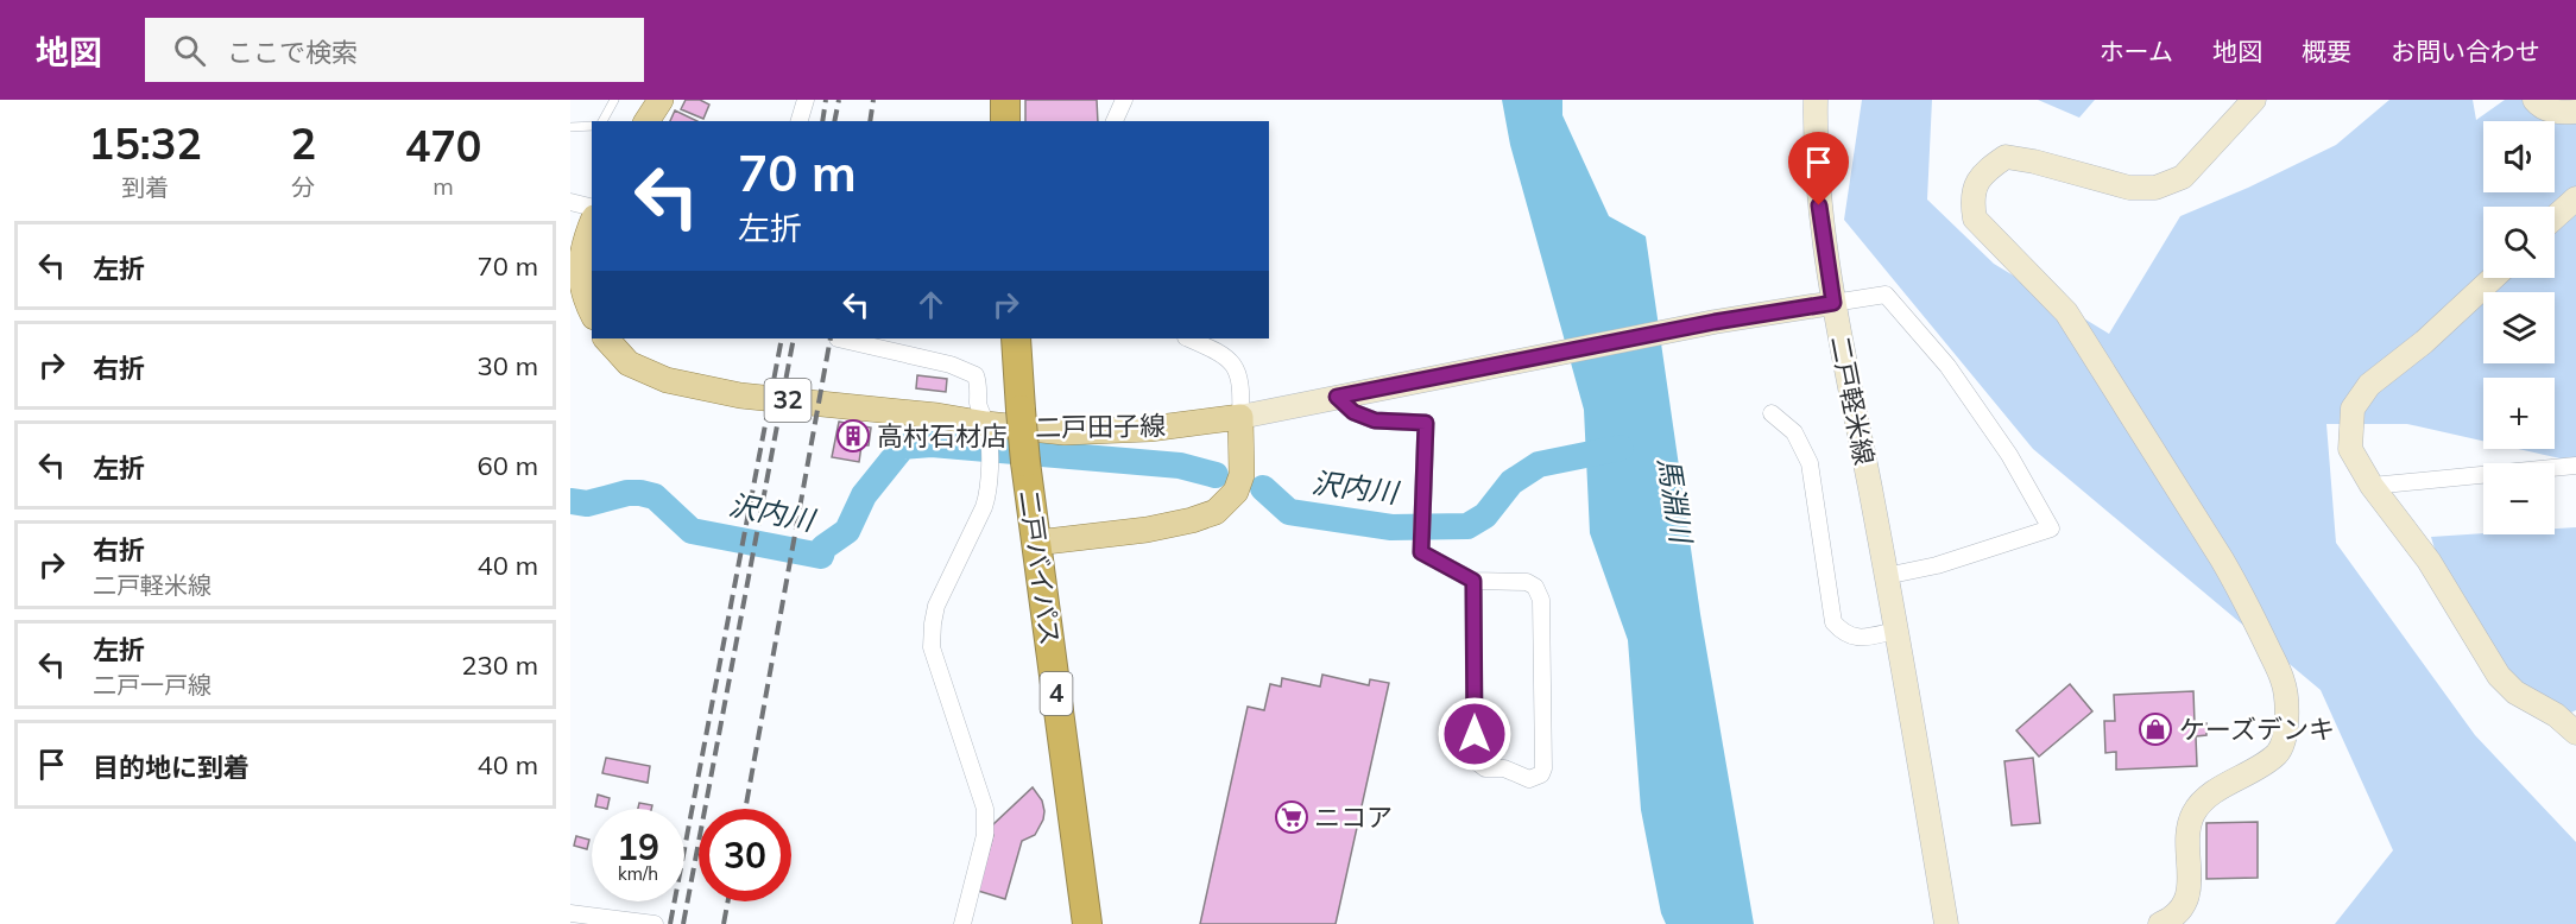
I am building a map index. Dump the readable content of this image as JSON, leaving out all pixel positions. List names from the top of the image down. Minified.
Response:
{"streets":{"highway":["二戸バイパス","4"],"main road":["32","二戸田子線"],"street":["二戸軽米線"]},"crossings":[["二戸軽米線","二戸田子線"]],"water":["沢内川","馬淵川"],"places":{"building":["高村石材店"],"shop":["ケーズデンキ"],"supermarket":["ニコア"]},"page":{"header":"地図","search":"ここで検索","nav":["ホーム","地図","概要","お問い合わせ"],"eta":["15:32","到着","2","分","470","m"],"map_buttons":["+","−"],"turn":["70 m","左折"],"list":[{"name":"左折","value":"70 m"},{"name":"右折","value":"30 m"},{"name":"左折","value":"60 m"},{"name":"右折","note":"二戸軽米線","value":"40 m"},{"name":"左折","note":"二戸一戸線","value":"230 m"},{"name":"目的地に到着","value":"40 m"}],"speed":"19 km/h","limit":"30"}}
